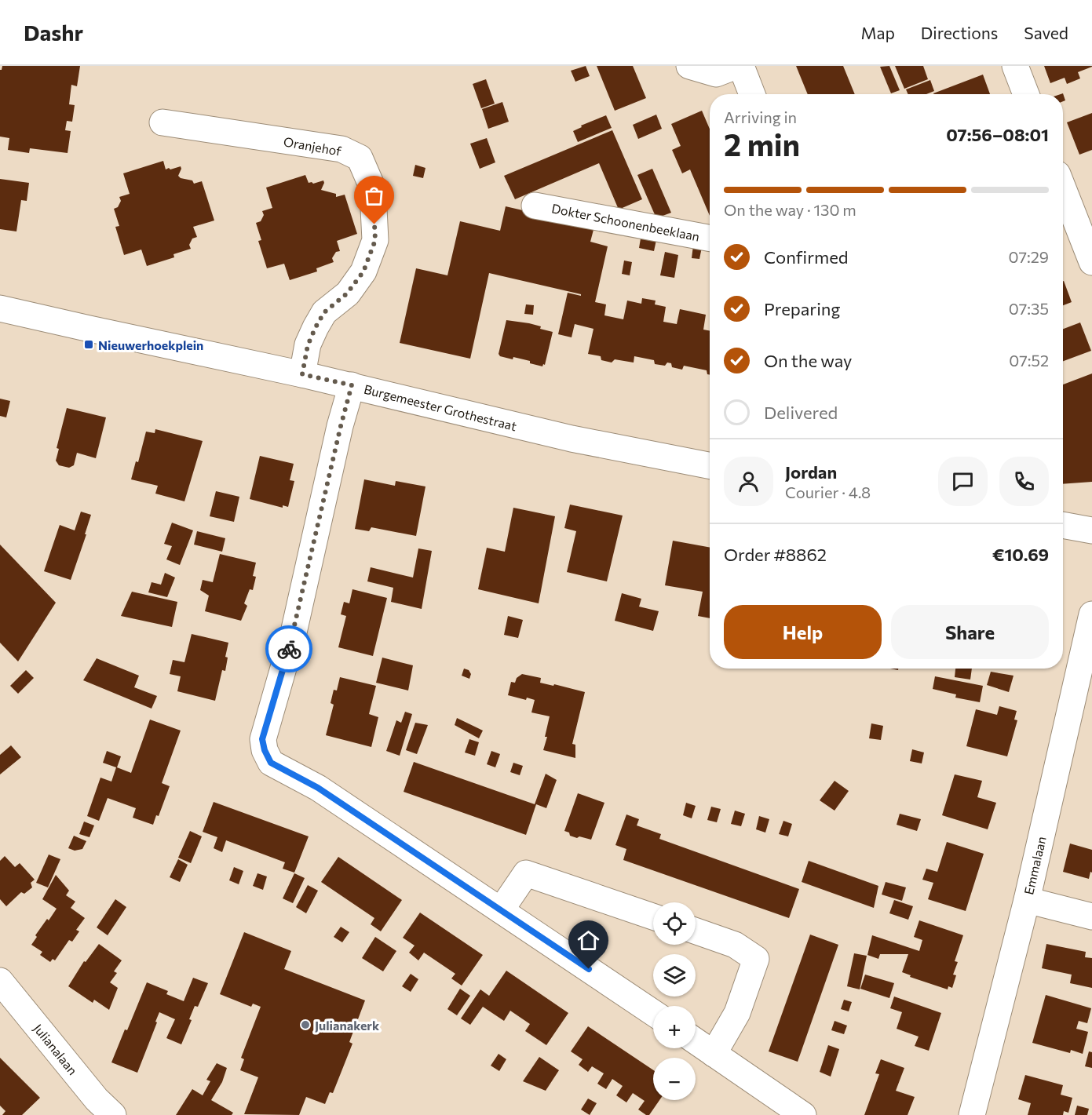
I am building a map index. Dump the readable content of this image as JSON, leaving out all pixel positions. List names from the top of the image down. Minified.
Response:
{"streets":{"street":["Oranjehof","Dokter Schoonenbeeklaan","Burgemeester Grothestraat","Emmalaan","Julianalaan"]},"crossings":[["Oranjehof","Burgemeester Grothestraat"]],"places":{"transit":["Nieuwerhoekplein"],"other":["Julianakerk"]},"page":{"header":"Dashr","nav":["Map","Directions","Saved"],"heading":["2 min","Arriving in","07:56–08:01"],"panel":["Jordan","Courier · 4.8","Order #8862","€10.69"],"bar":"On the way · 130 m","list":[["Confirmed","07:29"],["Preparing","07:35"],["On the way","07:52"],"Delivered"],"buttons":["Help","Share"],"map_buttons":["+","−"]}}
